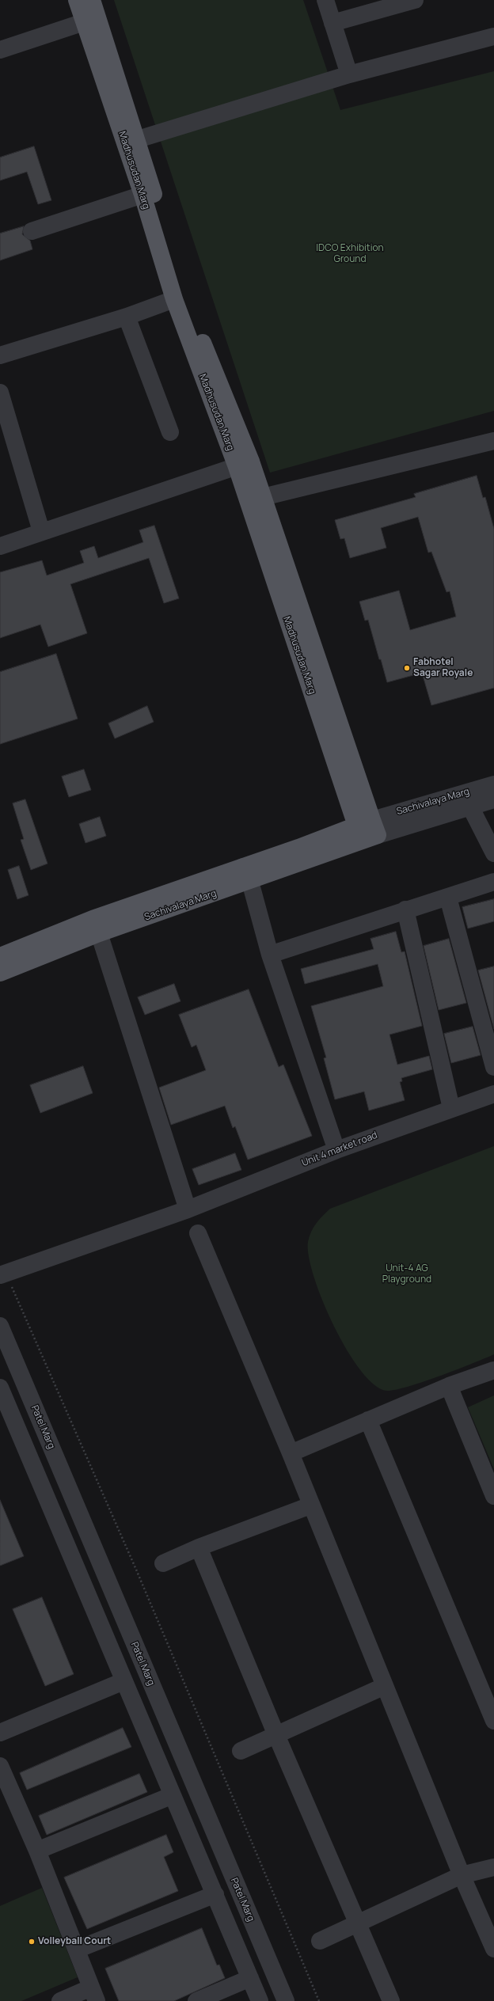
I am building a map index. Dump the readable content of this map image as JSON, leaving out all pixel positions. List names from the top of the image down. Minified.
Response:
{"streets":{"main road":["Madhusudan Marg","Sachivalaya Marg"],"street":["Unit 4 market road","Patel Marg"]},"crossings":[["Madhusudan Marg","Sachivalaya Marg"]],"parks":["IDCO Exhibition Ground","Unit-4 AG Playground"],"places":["Fabhotel Sagar Royale","Volleyball Court"]}
